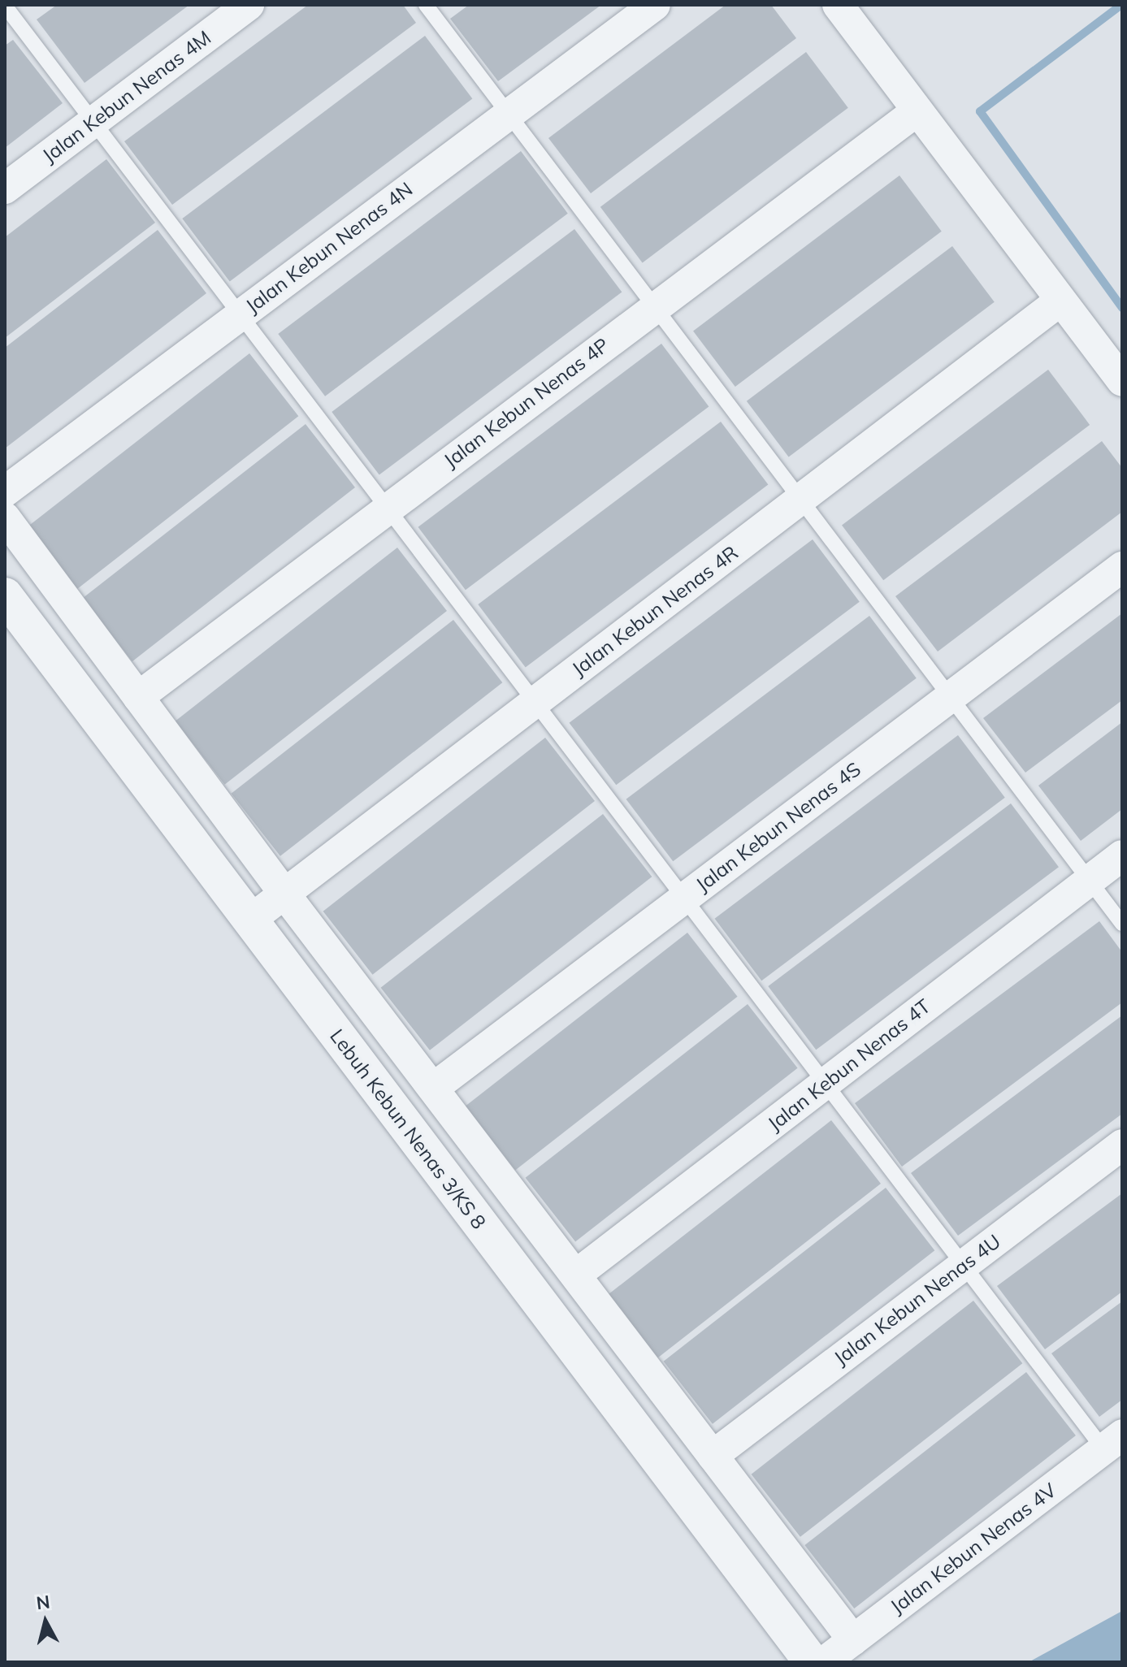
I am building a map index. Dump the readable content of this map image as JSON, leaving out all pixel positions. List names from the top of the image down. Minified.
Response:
{"streets":{"street":["Jalan Kebun Nenas 4M","Jalan Kebun Nenas 4N","Jalan Kebun Nenas 4P","Jalan Kebun Nenas 4R","Jalan Kebun Nenas 4S","Jalan Kebun Nenas 4T","Lebuh Kebun Nenas 3/KS 8","Jalan Kebun Nenas 4U","Jalan Kebun Nenas 4V"]},"crossings":[["Jalan Kebun Nenas 4R","Lebuh Kebun Nenas 3/KS 8"]],"north":"top"}
